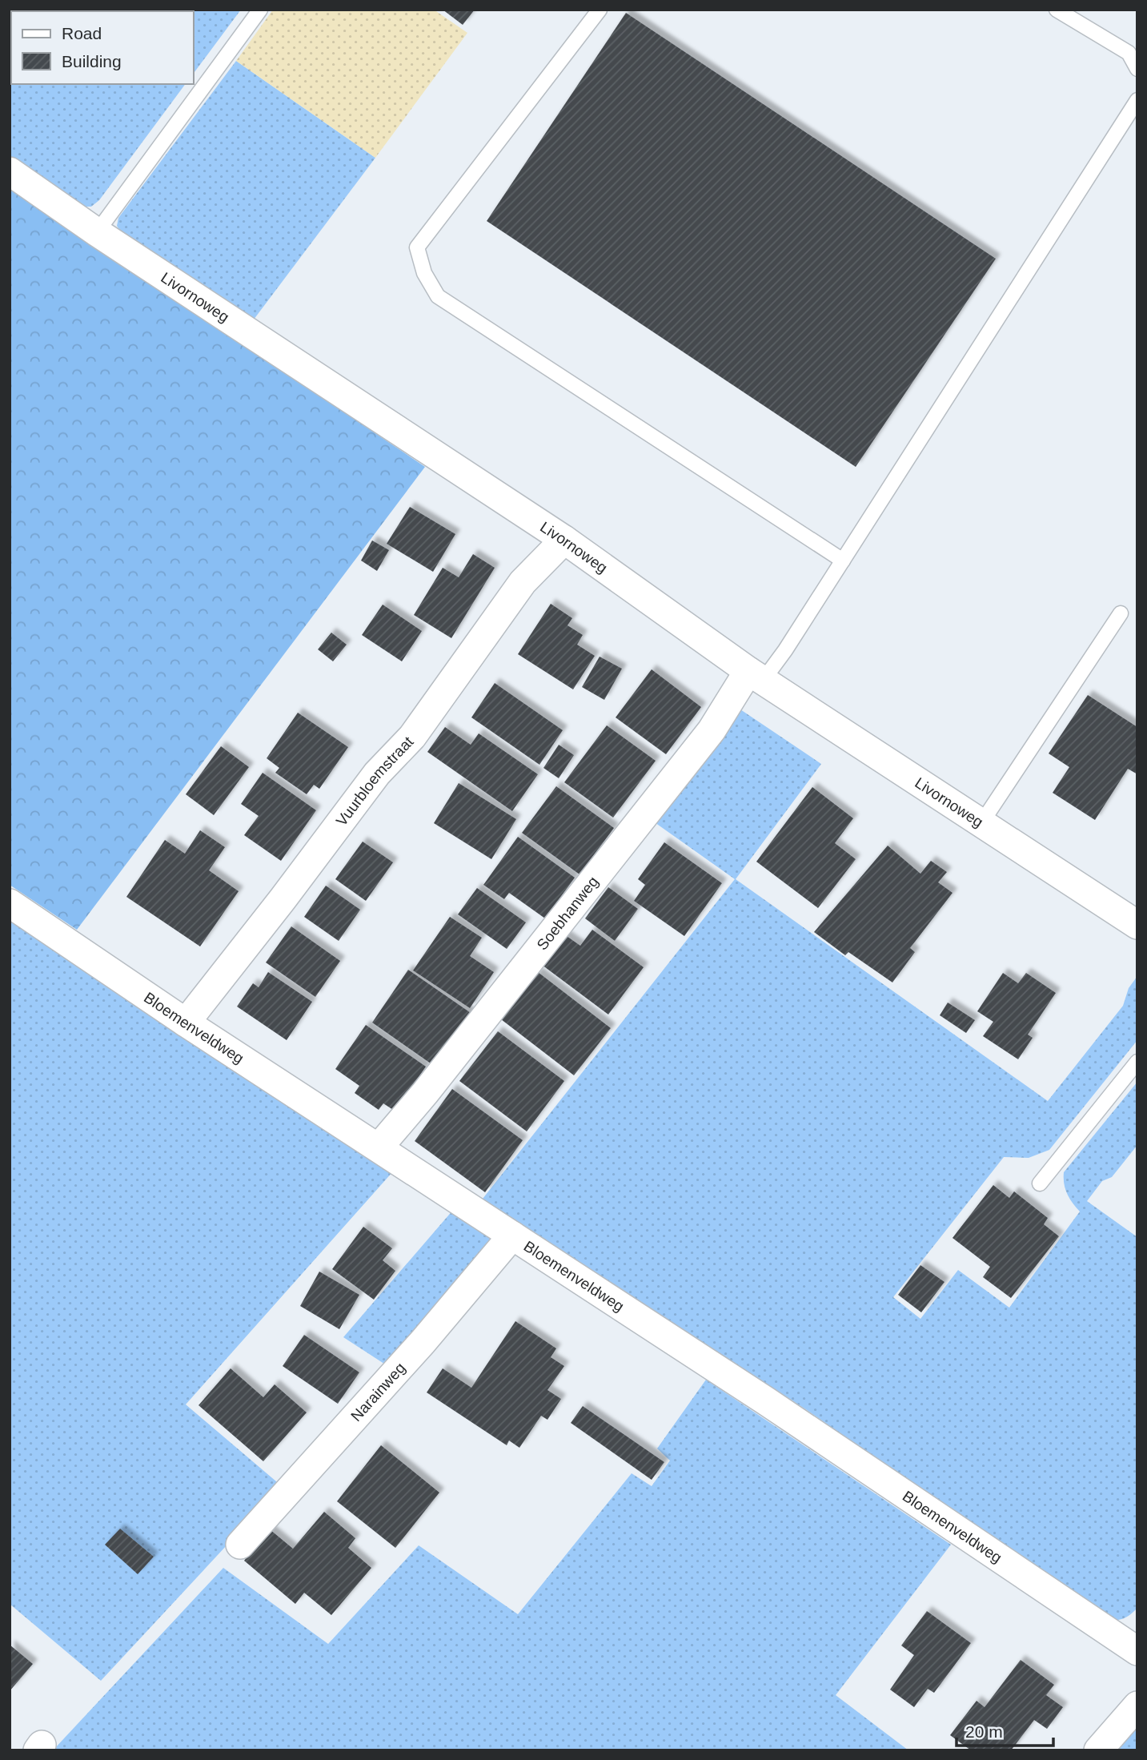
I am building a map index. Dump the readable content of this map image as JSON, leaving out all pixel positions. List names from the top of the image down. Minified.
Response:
{"streets":{"street":["Livornoweg","Vuurbloemstraat","Soebhanweg","Bloemenveldweg","Narainweg"]},"crossings":[["Livornoweg","Vuurbloemstraat"],["Livornoweg","Soebhanweg"],["Vuurbloemstraat","Bloemenveldweg"],["Soebhanweg","Bloemenveldweg"],["Bloemenveldweg","Narainweg"]],"legend":["Road","Building"],"scale_bar":"20 m"}
